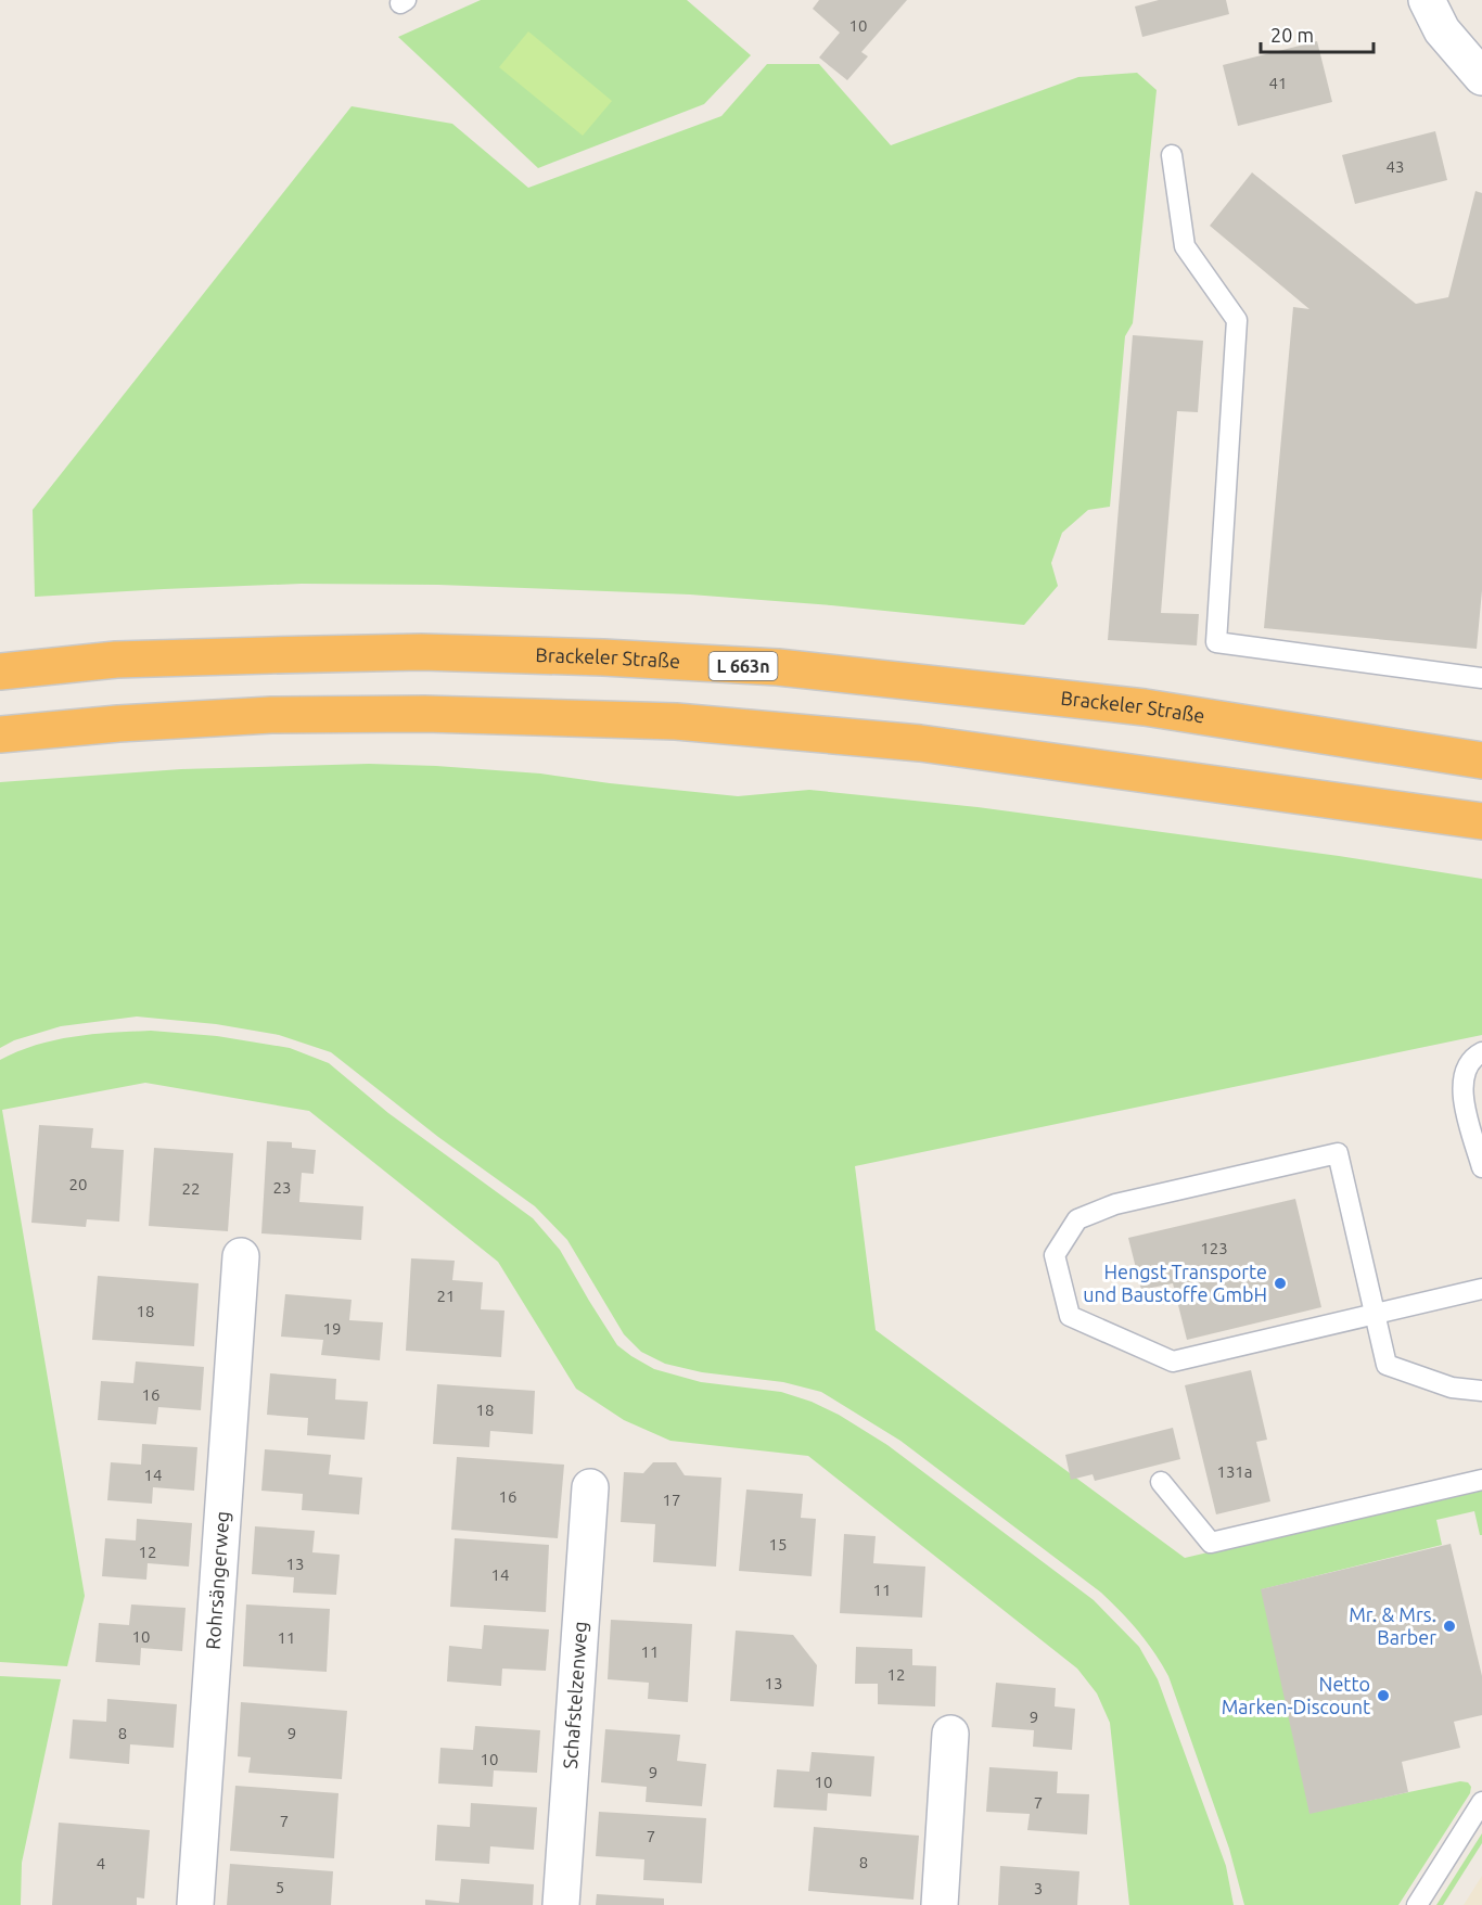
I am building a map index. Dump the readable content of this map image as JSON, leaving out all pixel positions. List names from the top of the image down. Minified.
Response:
{"streets":{"highway":["Brackeler Straße","L 663n"],"street":["Rohrsängerweg","Schafstelzenweg"]},"places":["Hengst Transporte und Baustoffe GmbH","Mr. & Mrs. Barber","Netto Marken-Discount"],"house_numbers":["10","41","43","20","23","22","123","21","18","19","16","18","131a","14","16","17","15","12","13","14","11","10","11","11","12","13","9","8","9","10","9","10","7","7","7","8","4","5","3"],"scale_bar":"20 m"}
